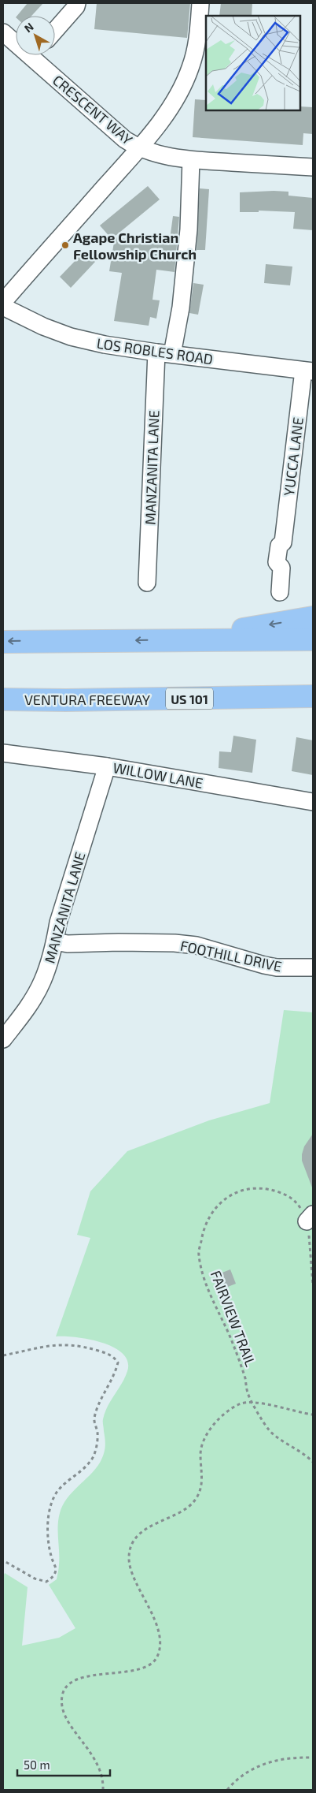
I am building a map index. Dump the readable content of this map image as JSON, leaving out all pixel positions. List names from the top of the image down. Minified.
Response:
{"streets":{"highway":["US 101","VENTURA FREEWAY"],"street":["CRESCENT WAY","LOS ROBLES ROAD","YUCCA LANE","MANZANITA LANE","WILLOW LANE","FOOTHILL DRIVE"],"path":["FAIRVIEW TRAIL"]},"crossings":[["CRESCENT WAY","MANZANITA LANE"],["LOS ROBLES ROAD","YUCCA LANE"],["LOS ROBLES ROAD","MANZANITA LANE"],["MANZANITA LANE","WILLOW LANE"],["MANZANITA LANE","FOOTHILL DRIVE"]],"places":["Agape Christian Fellowship Church"],"scale_bar":"50 m","north":"top left"}
